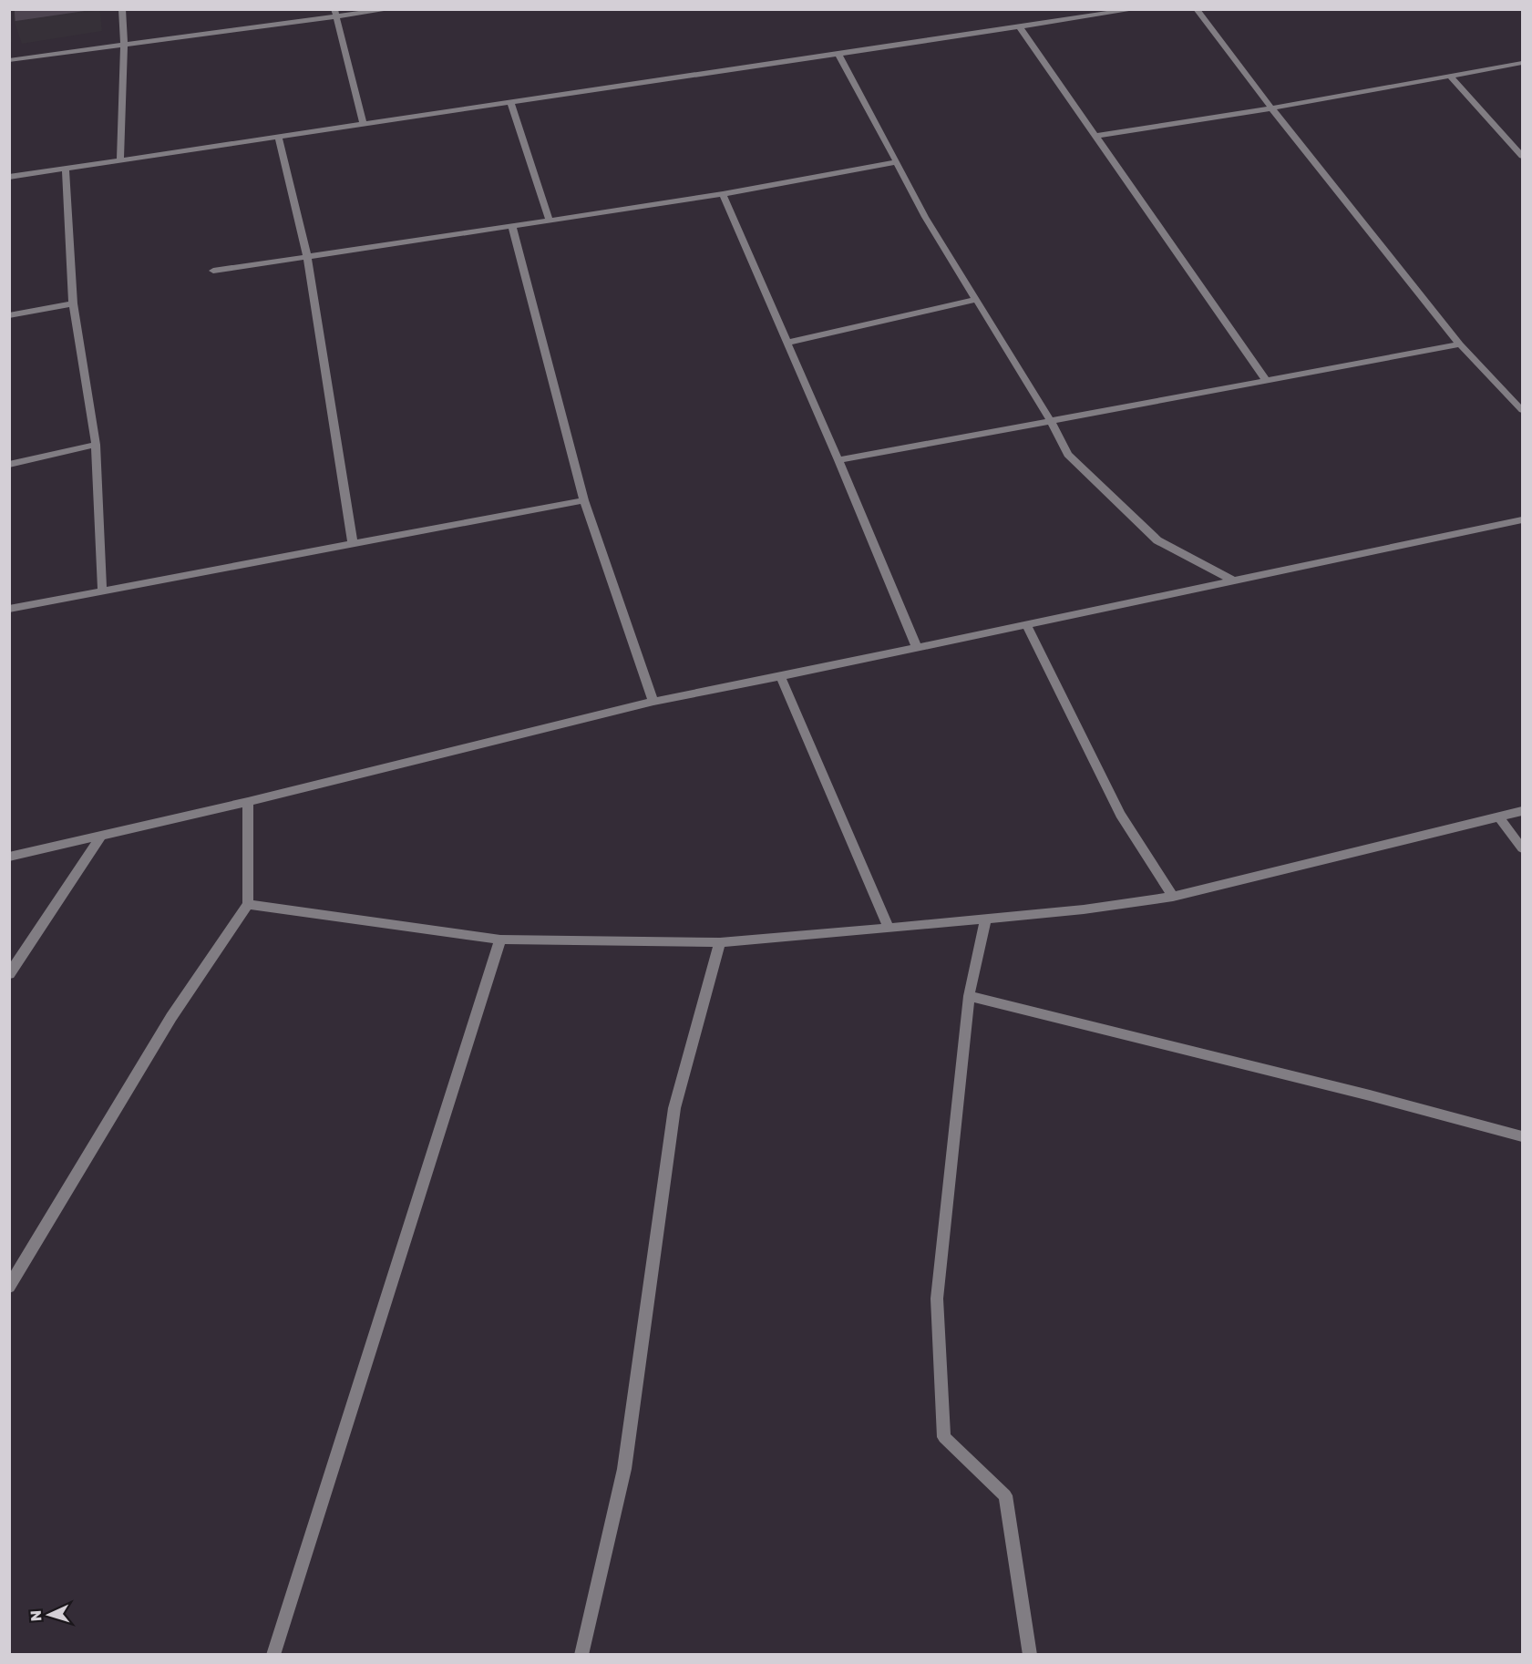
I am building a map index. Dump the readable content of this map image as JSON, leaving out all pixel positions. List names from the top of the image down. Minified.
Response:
{"north":"left"}
